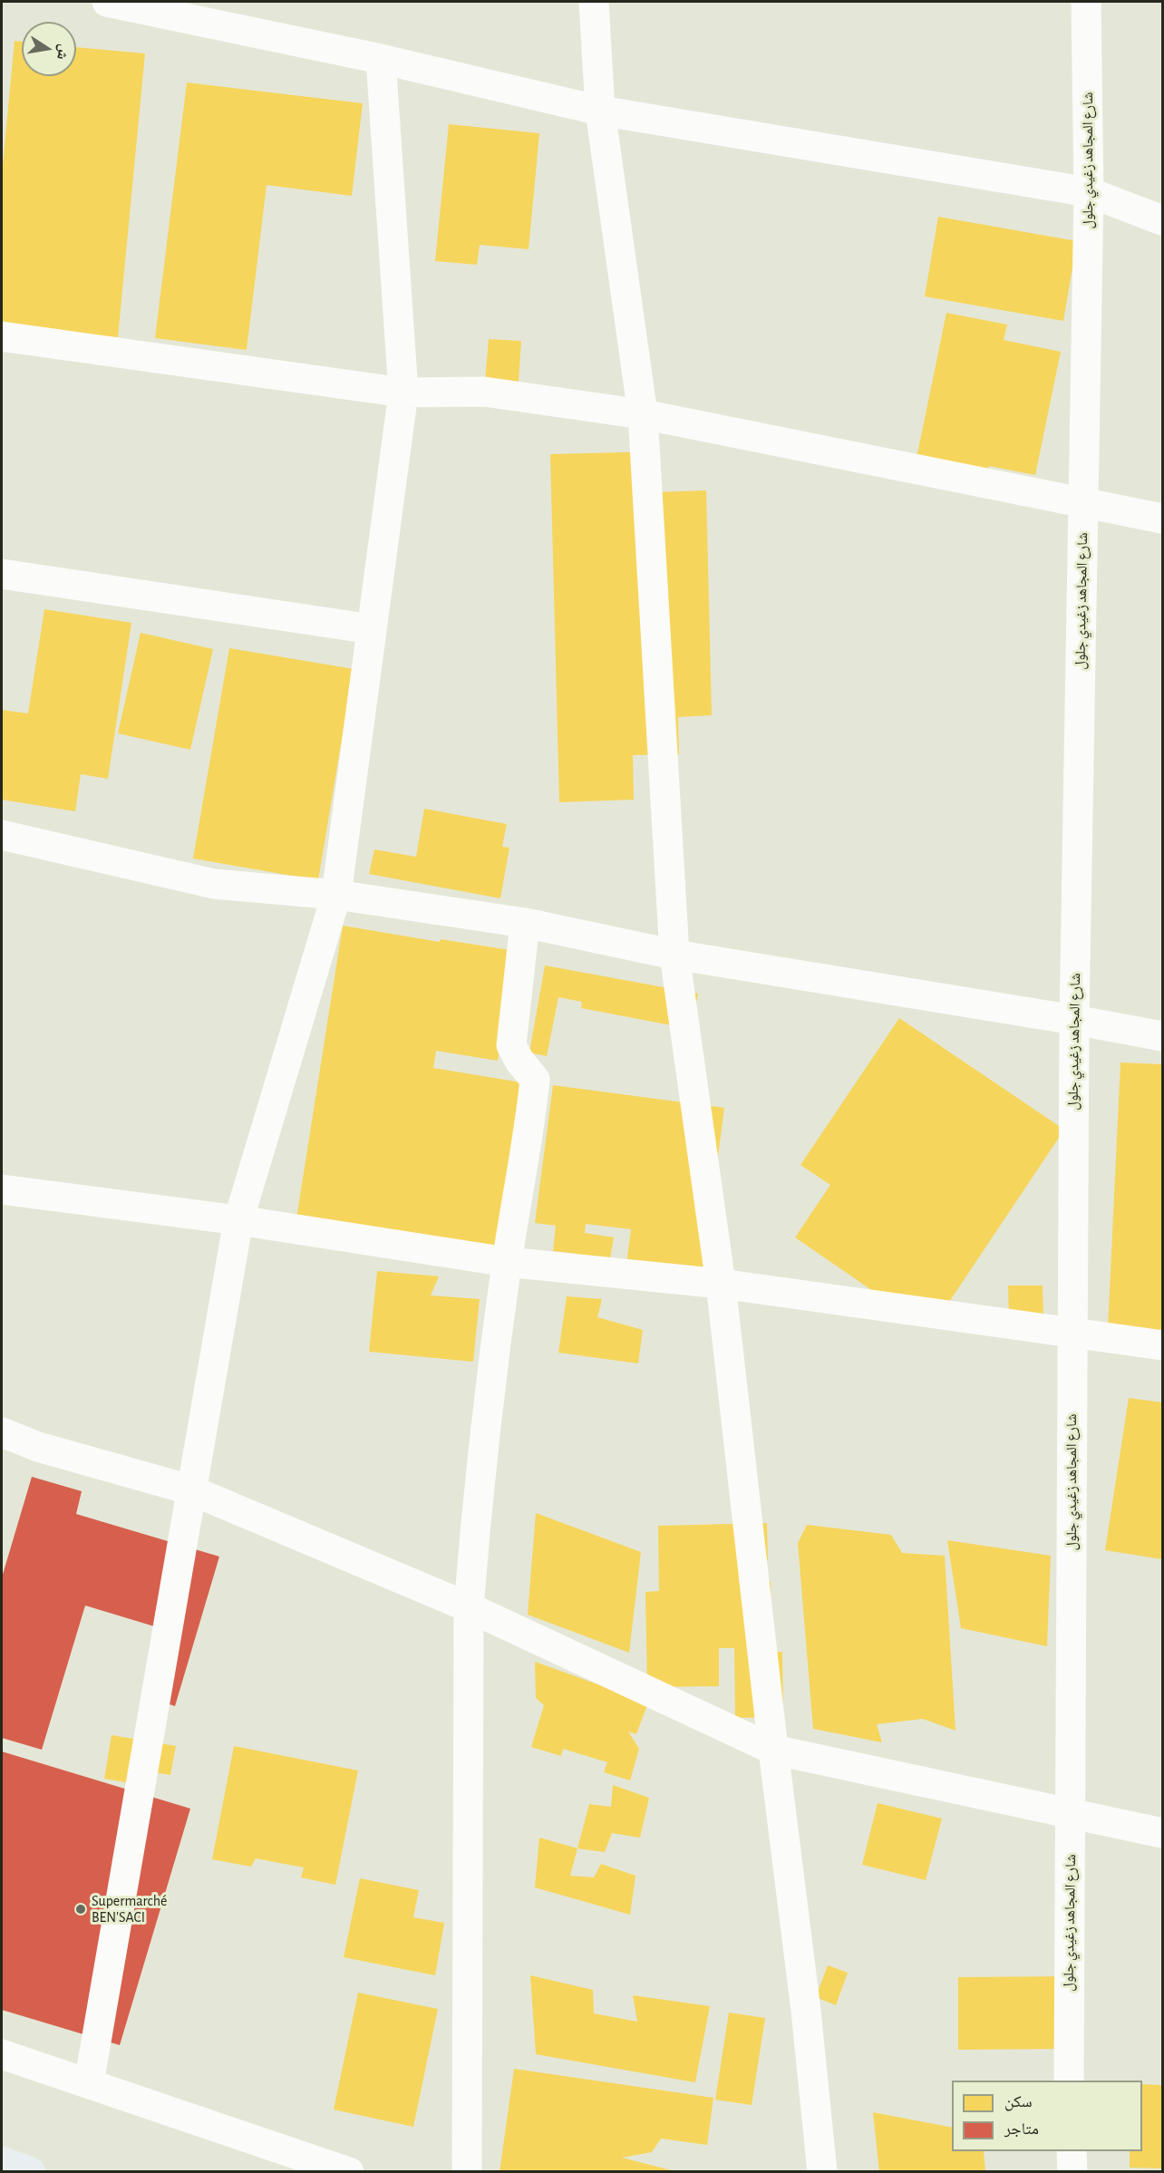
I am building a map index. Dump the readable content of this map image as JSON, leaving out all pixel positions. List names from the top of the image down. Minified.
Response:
{"streets":{"street":["شارع المجاهد زغيدي جلول"]},"places":["Supermarché BEN'SACI"],"legend":["سكن","متاجر"],"north":"right"}
